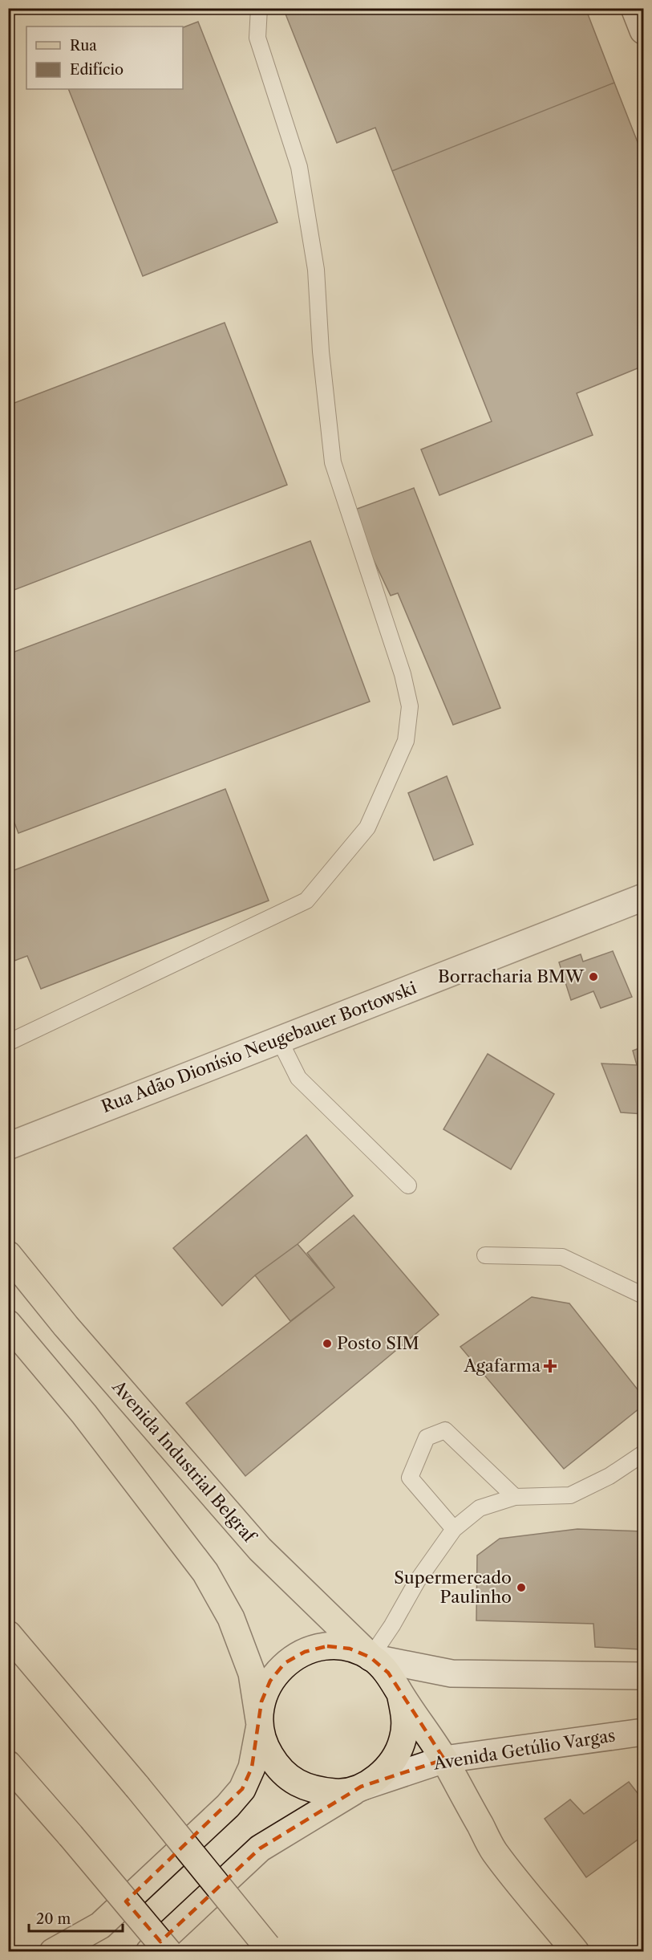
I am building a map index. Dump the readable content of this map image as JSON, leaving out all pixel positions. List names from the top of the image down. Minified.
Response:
{"streets":{"main road":["Avenida Industrial Belgraf","Avenida Getúlio Vargas"],"street":["Rua Adão Dionísio Neugebauer Bortowski"]},"crossings":[["Avenida Industrial Belgraf","Avenida Getúlio Vargas"]],"places":{"other":["Borracharia BMW","Posto SIM","Supermercado Paulinho"],"health":["Agafarma"]},"legend":["Rua","Edifício"],"scale_bar":"20 m"}
